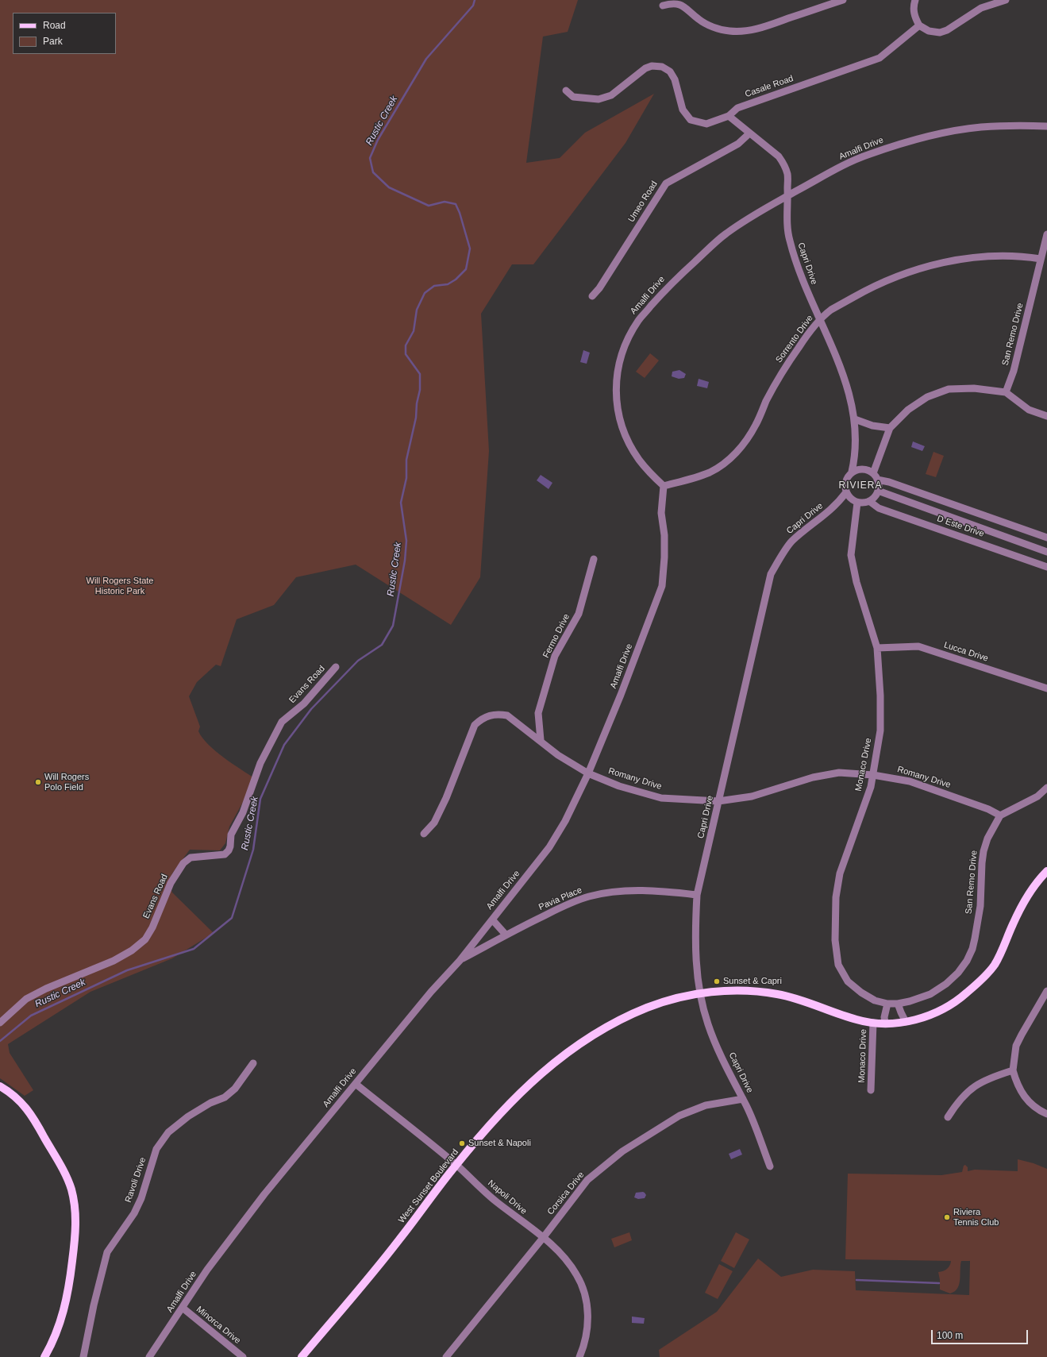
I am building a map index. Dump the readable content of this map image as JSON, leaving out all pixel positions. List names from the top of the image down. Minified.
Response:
{"streets":{"main road":["West Sunset Boulevard"],"street":["Casale Road","Amalfi Drive","Umeo Road","Capri Drive","San Remo Drive","Sorrento Drive","D Este Drive","Fermo Drive","Lucca Drive","Evans Road","Monaco Drive","Romany Drive","Pavia Place","Ravoli Drive","Corsica Drive","Napoli Drive","Minorca Drive"]},"crossings":[["Casale Road","Capri Drive"],["Amalfi Drive","Capri Drive"],["Amalfi Drive","Sorrento Drive"],["Amalfi Drive","Romany Drive"],["Amalfi Drive","Pavia Place"],["Amalfi Drive","Napoli Drive"],["Amalfi Drive","Minorca Drive"],["Umeo Road","Capri Drive"],["Capri Drive","Sorrento Drive"],["Capri Drive","D Este Drive"],["Capri Drive","Monaco Drive"],["Capri Drive","Romany Drive"],["Capri Drive","Pavia Place"],["Capri Drive","West Sunset Boulevard"],["Capri Drive","Corsica Drive"],["San Remo Drive","Sorrento Drive"],["San Remo Drive","Monaco Drive"],["San Remo Drive","Romany Drive"],["D Este Drive","Monaco Drive"],["Fermo Drive","Romany Drive"],["Lucca Drive","Monaco Drive"],["Monaco Drive","Romany Drive"],["Monaco Drive","West Sunset Boulevard"],["West Sunset Boulevard","Napoli Drive"],["Corsica Drive","Napoli Drive"]],"districts":["RIVIERA"],"water":["Rustic Creek"],"parks":["Will Rogers State Historic Park"],"places":["Will Rogers Polo Field","Sunset & Capri","Sunset & Napoli","Riviera Tennis Club"],"legend":["Road","Park"],"scale_bar":"100 m"}
